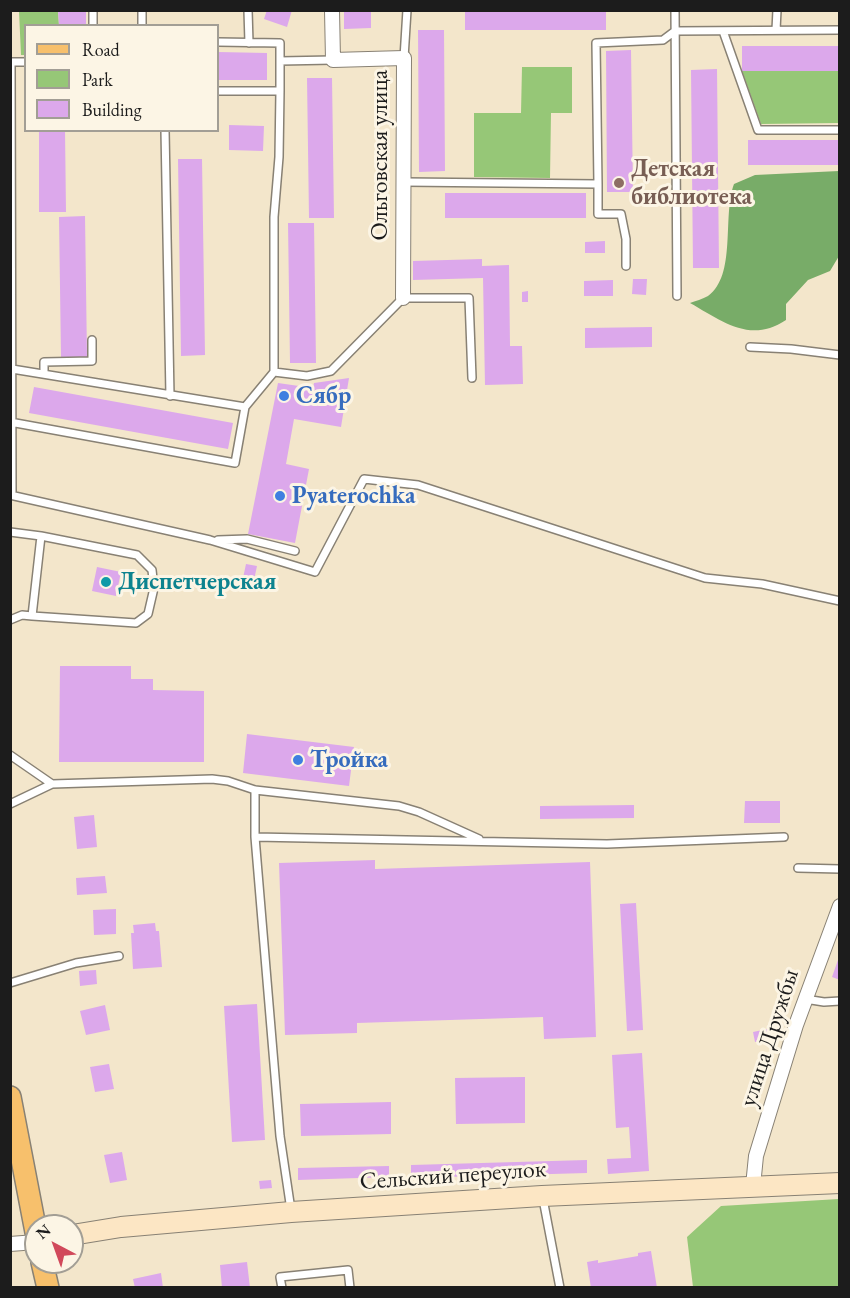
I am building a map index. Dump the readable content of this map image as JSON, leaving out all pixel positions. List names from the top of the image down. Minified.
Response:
{"streets":{"street":["Ольговская улица","улица Дружбы","Сельский переулок"]},"crossings":[["улица Дружбы","Сельский переулок"]],"places":["Детская библиотека","Сябр","Pyaterochka","Диспетчерская","Тройка"],"legend":["Road","Park","Building"],"north":"top left"}
